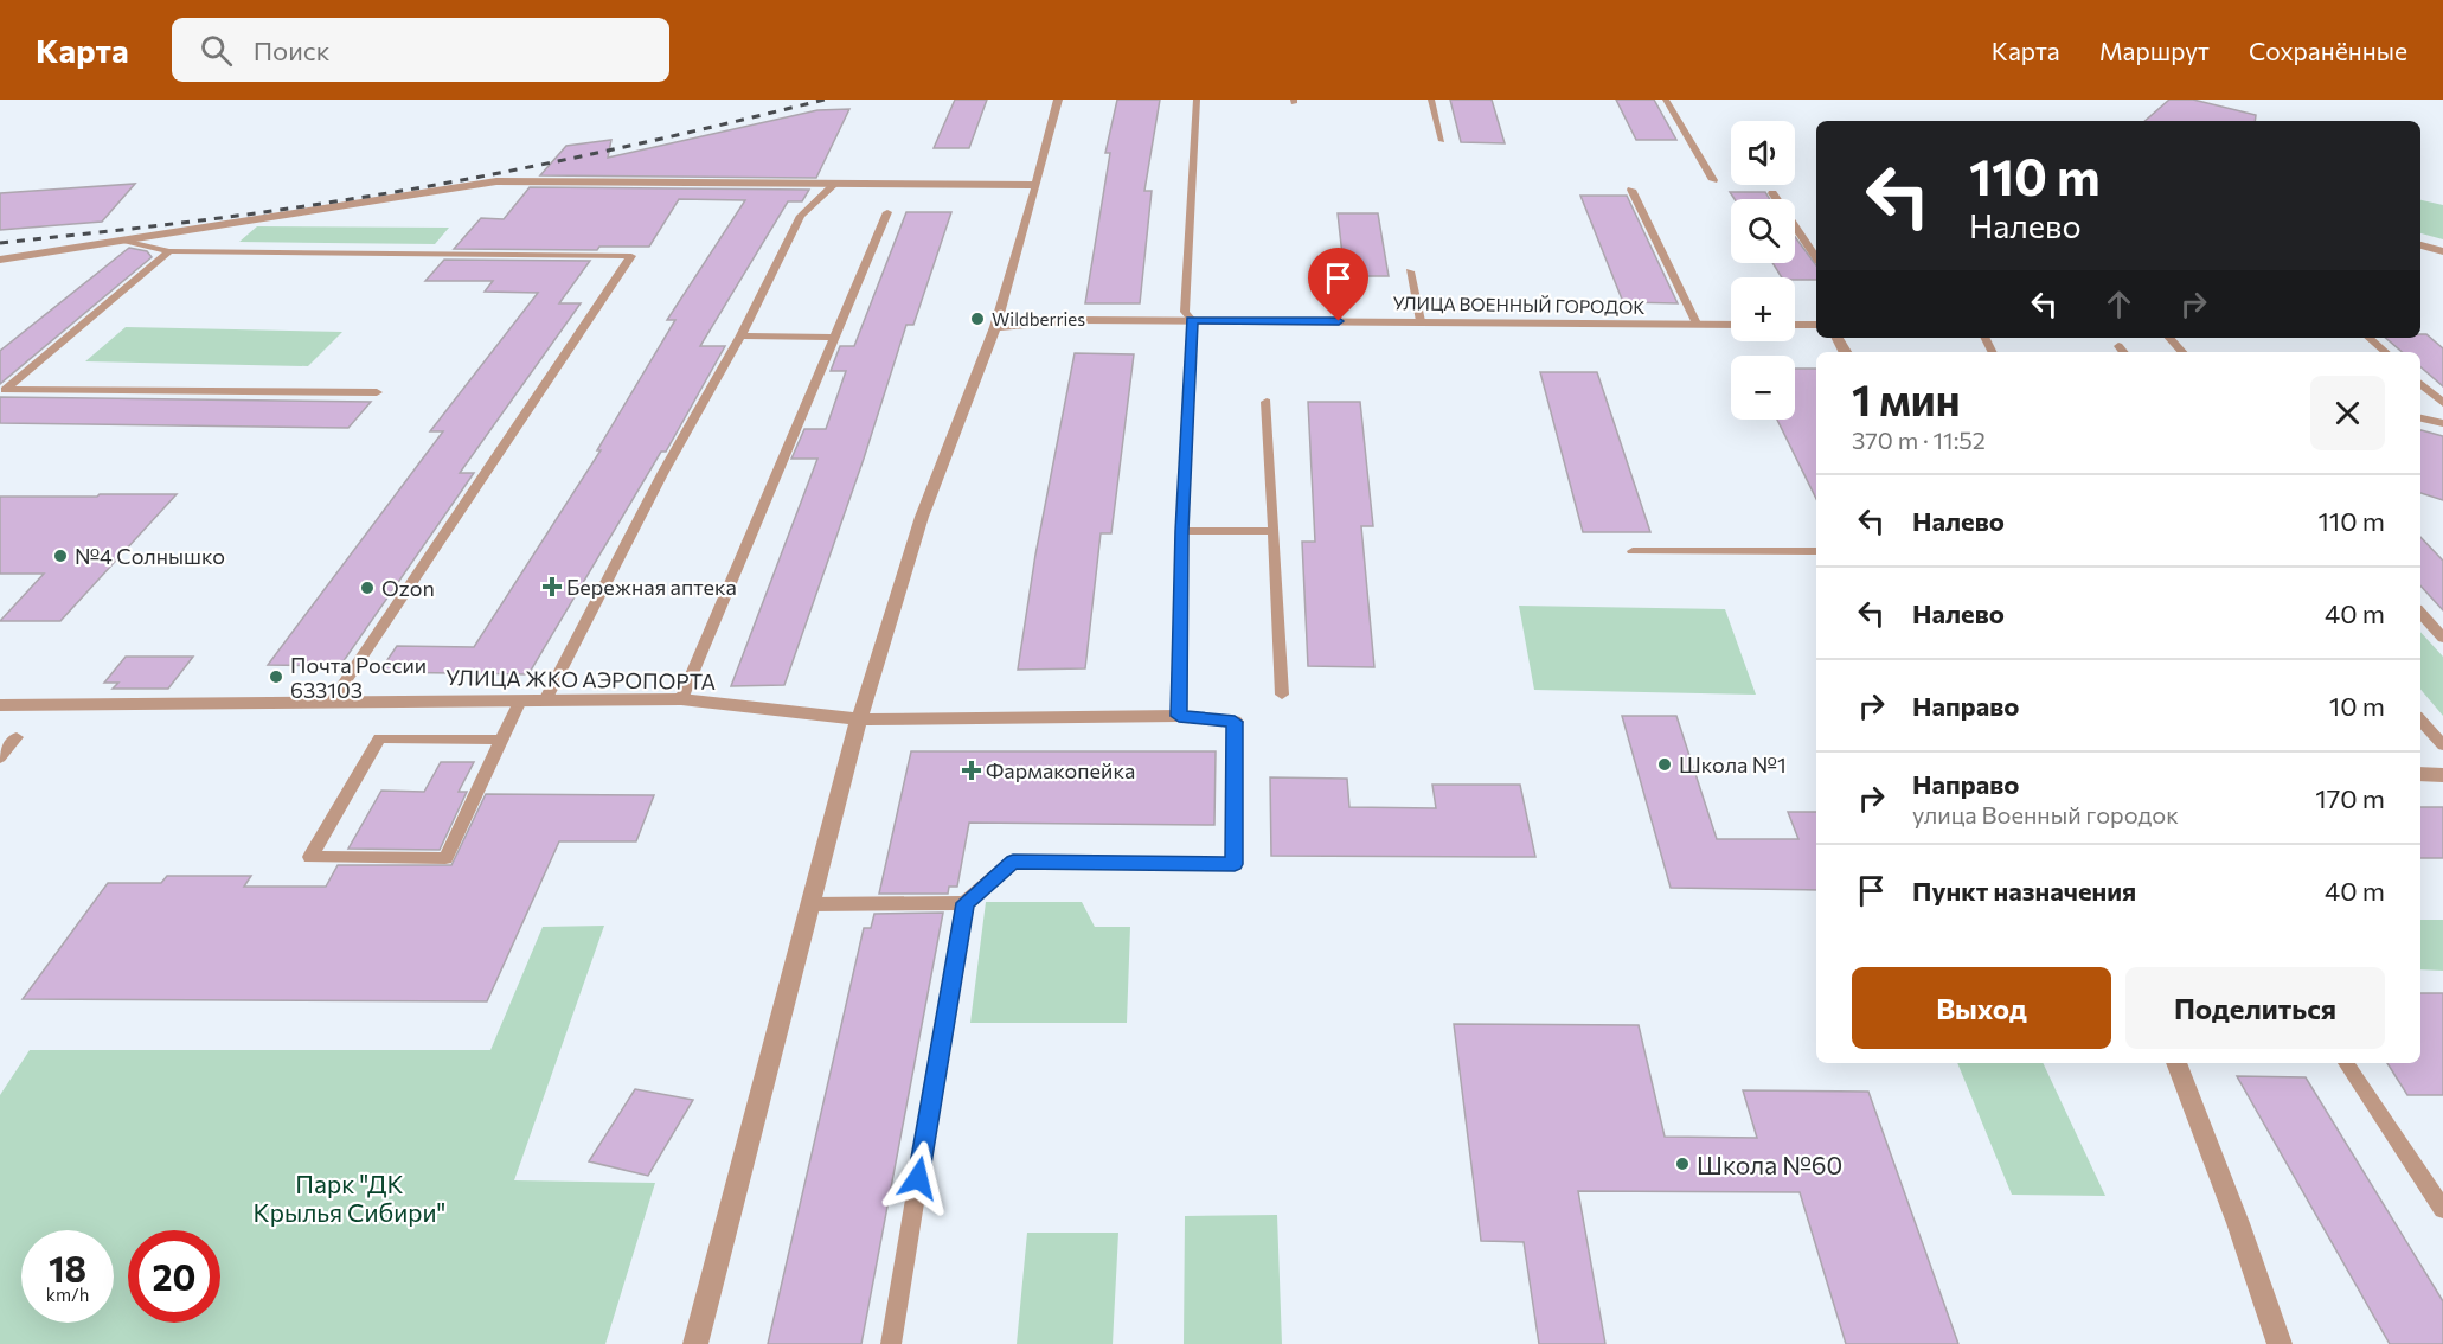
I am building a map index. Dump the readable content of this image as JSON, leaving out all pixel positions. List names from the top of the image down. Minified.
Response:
{"streets":{"street":["УЛИЦА ВОЕННЫЙ ГОРОДОК","УЛИЦА ЖКО АЭРОПОРТА"]},"parks":["Парк \"ДК Крылья Сибири\""],"places":{"other":["Wildberries","№4 Солнышко","Ozon","Почта России 633103","Школа №1","Школа №60"],"health":["Бережная аптека","Фармакопейка"]},"page":{"header":"Карта","search":"Поиск","nav":["Карта","Маршрут","Сохранённые"],"map_buttons":["+","−"],"turn":["110 m","Налево"],"heading":["1 мин","370 m · 11:52"],"list":[{"name":"Налево","value":"110 m"},{"name":"Налево","value":"40 m"},{"name":"Направо","value":"10 m"},{"name":"Направо","note":"улица Военный городок","value":"170 m"},{"name":"Пункт назначения","value":"40 m"}],"buttons":["Выход","Поделиться"],"speed":"18 km/h","limit":"20"}}
